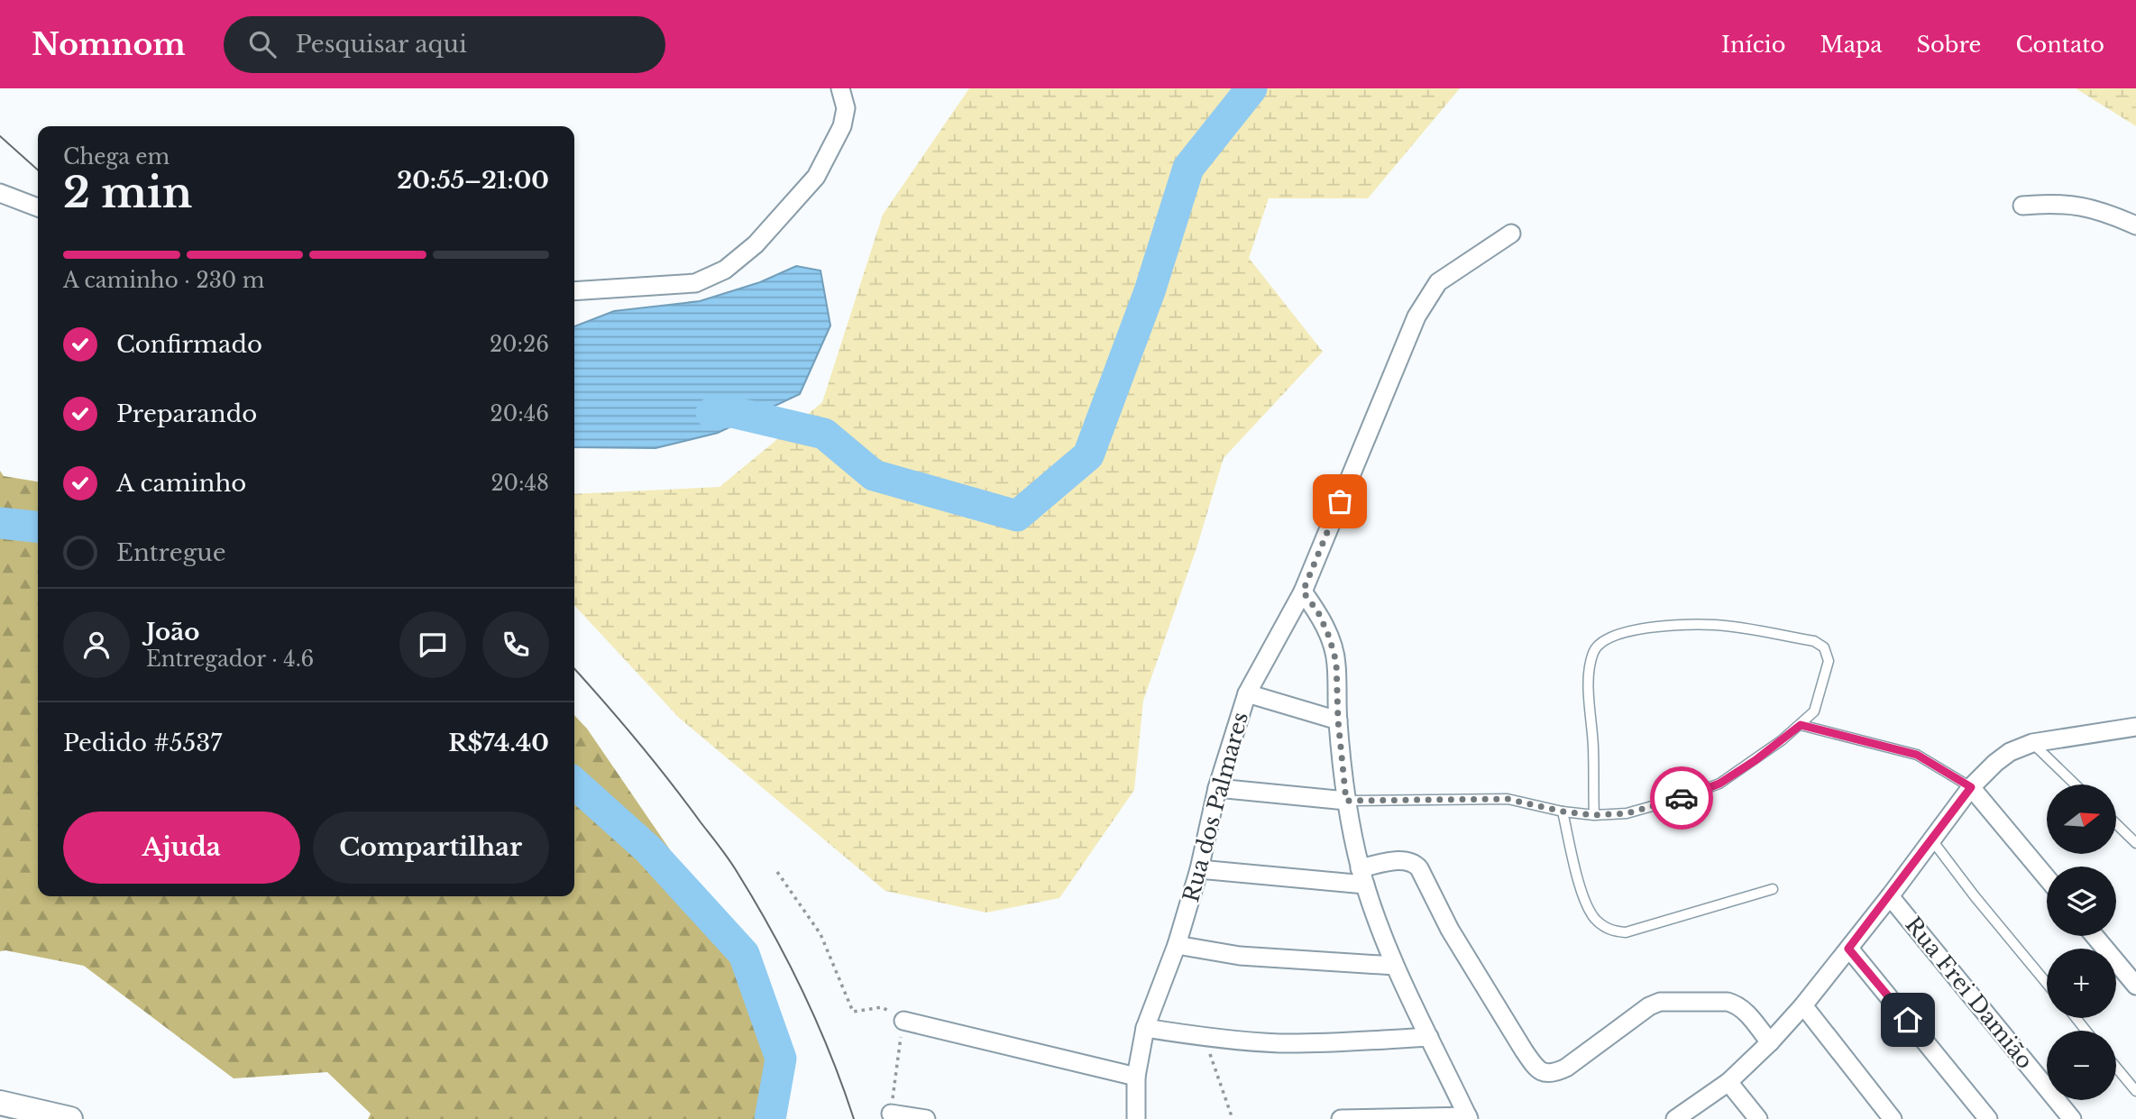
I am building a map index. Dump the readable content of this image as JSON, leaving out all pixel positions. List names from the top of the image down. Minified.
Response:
{"streets":{"street":["Rua dos Palmares","Rua Frei Damião"]},"north":"right","page":{"header":"Nomnom","search":"Pesquisar aqui","nav":["Início","Mapa","Sobre","Contato"],"heading":["2 min","Chega em","20:55–21:00"],"panel":["João","Entregador · 4.6","Pedido #5537","R$74.40"],"bar":"A caminho · 230 m","list":[["Confirmado","20:26"],["Preparando","20:46"],["A caminho","20:48"],"Entregue"],"map_buttons":["+","−"],"buttons":["Ajuda","Compartilhar"]}}
